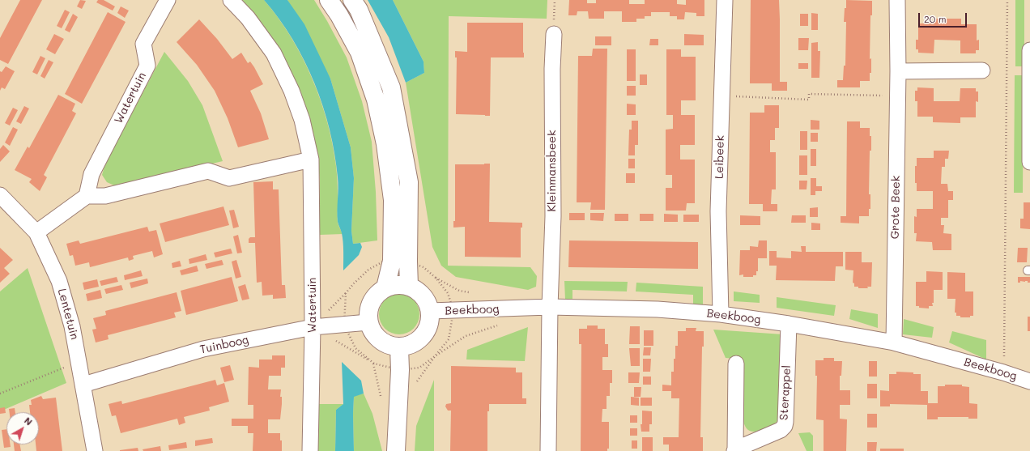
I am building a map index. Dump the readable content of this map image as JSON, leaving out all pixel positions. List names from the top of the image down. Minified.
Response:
{"streets":{"street":["Watertuin","Leibeek","Kleinmansbeek","Grote Beek","Beekboog","Lentetuin","Tuinboog","Sterappel"]},"crossings":[["Watertuin","Tuinboog"],["Leibeek","Beekboog"],["Kleinmansbeek","Beekboog"],["Grote Beek","Beekboog"],["Beekboog","Tuinboog"],["Beekboog","Sterappel"],["Lentetuin","Tuinboog"]],"scale_bar":"20 m","north":"top right"}
